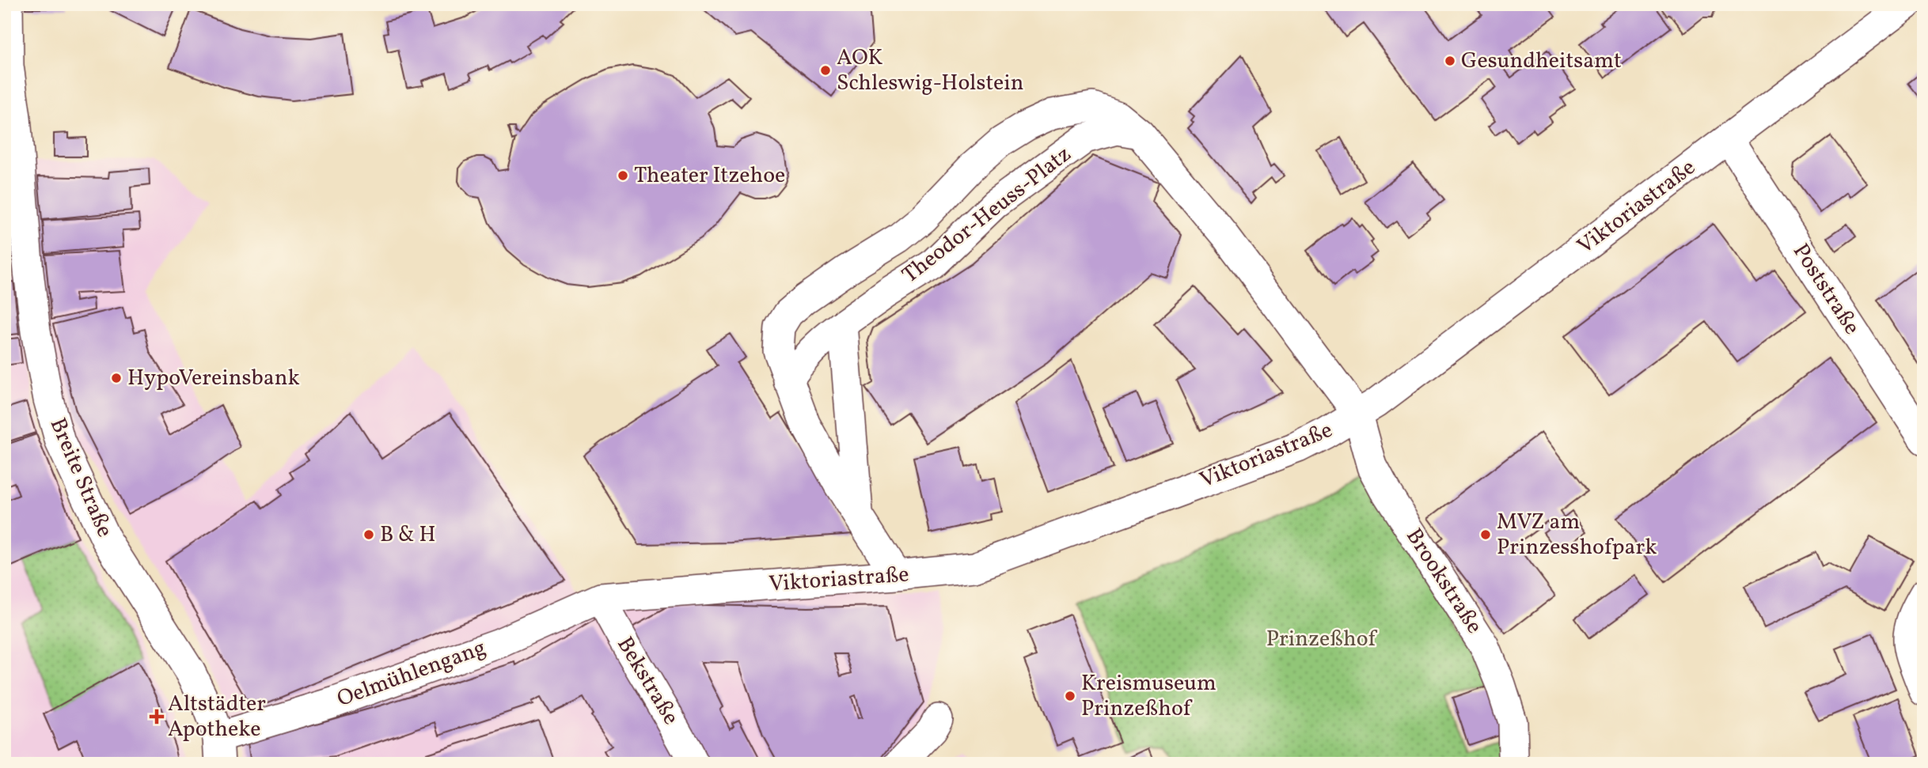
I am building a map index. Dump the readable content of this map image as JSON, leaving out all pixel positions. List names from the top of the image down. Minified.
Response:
{"streets":{"street":["Viktoriastraße","Theodor-Heuss-Platz","Poststraße","Breite Straße","Brookstraße","Oelmühlengang","Bekstraße"]},"crossings":[["Viktoriastraße","Theodor-Heuss-Platz"],["Viktoriastraße","Poststraße"],["Viktoriastraße","Brookstraße"],["Viktoriastraße","Oelmühlengang"],["Viktoriastraße","Bekstraße"],["Theodor-Heuss-Platz","Brookstraße"],["Breite Straße","Oelmühlengang"],["Oelmühlengang","Bekstraße"]],"parks":["Prinzeßhof"],"places":{"other":["Gesundheitsamt","AOK Schleswig-Holstein","Theater Itzehoe","HypoVereinsbank","B & H","MVZ am Prinzesshofpark","Kreismuseum Prinzeßhof"],"health":["Altstädter Apotheke"]}}
